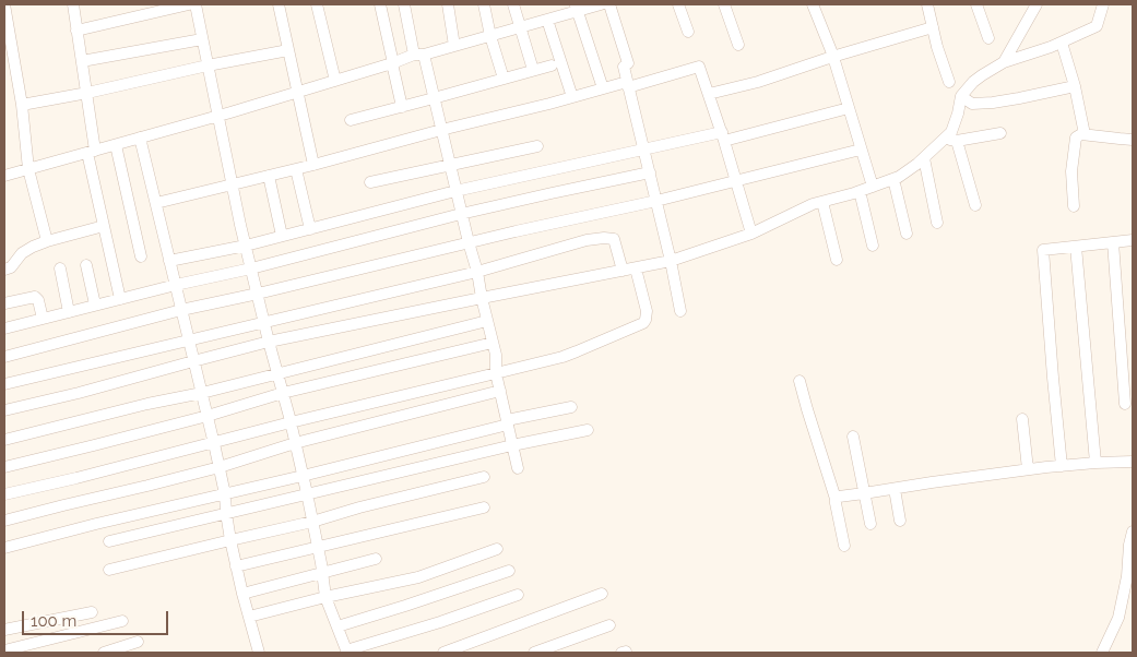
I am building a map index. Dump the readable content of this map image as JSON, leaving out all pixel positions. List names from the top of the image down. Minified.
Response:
{"scale_bar":"100 m"}
